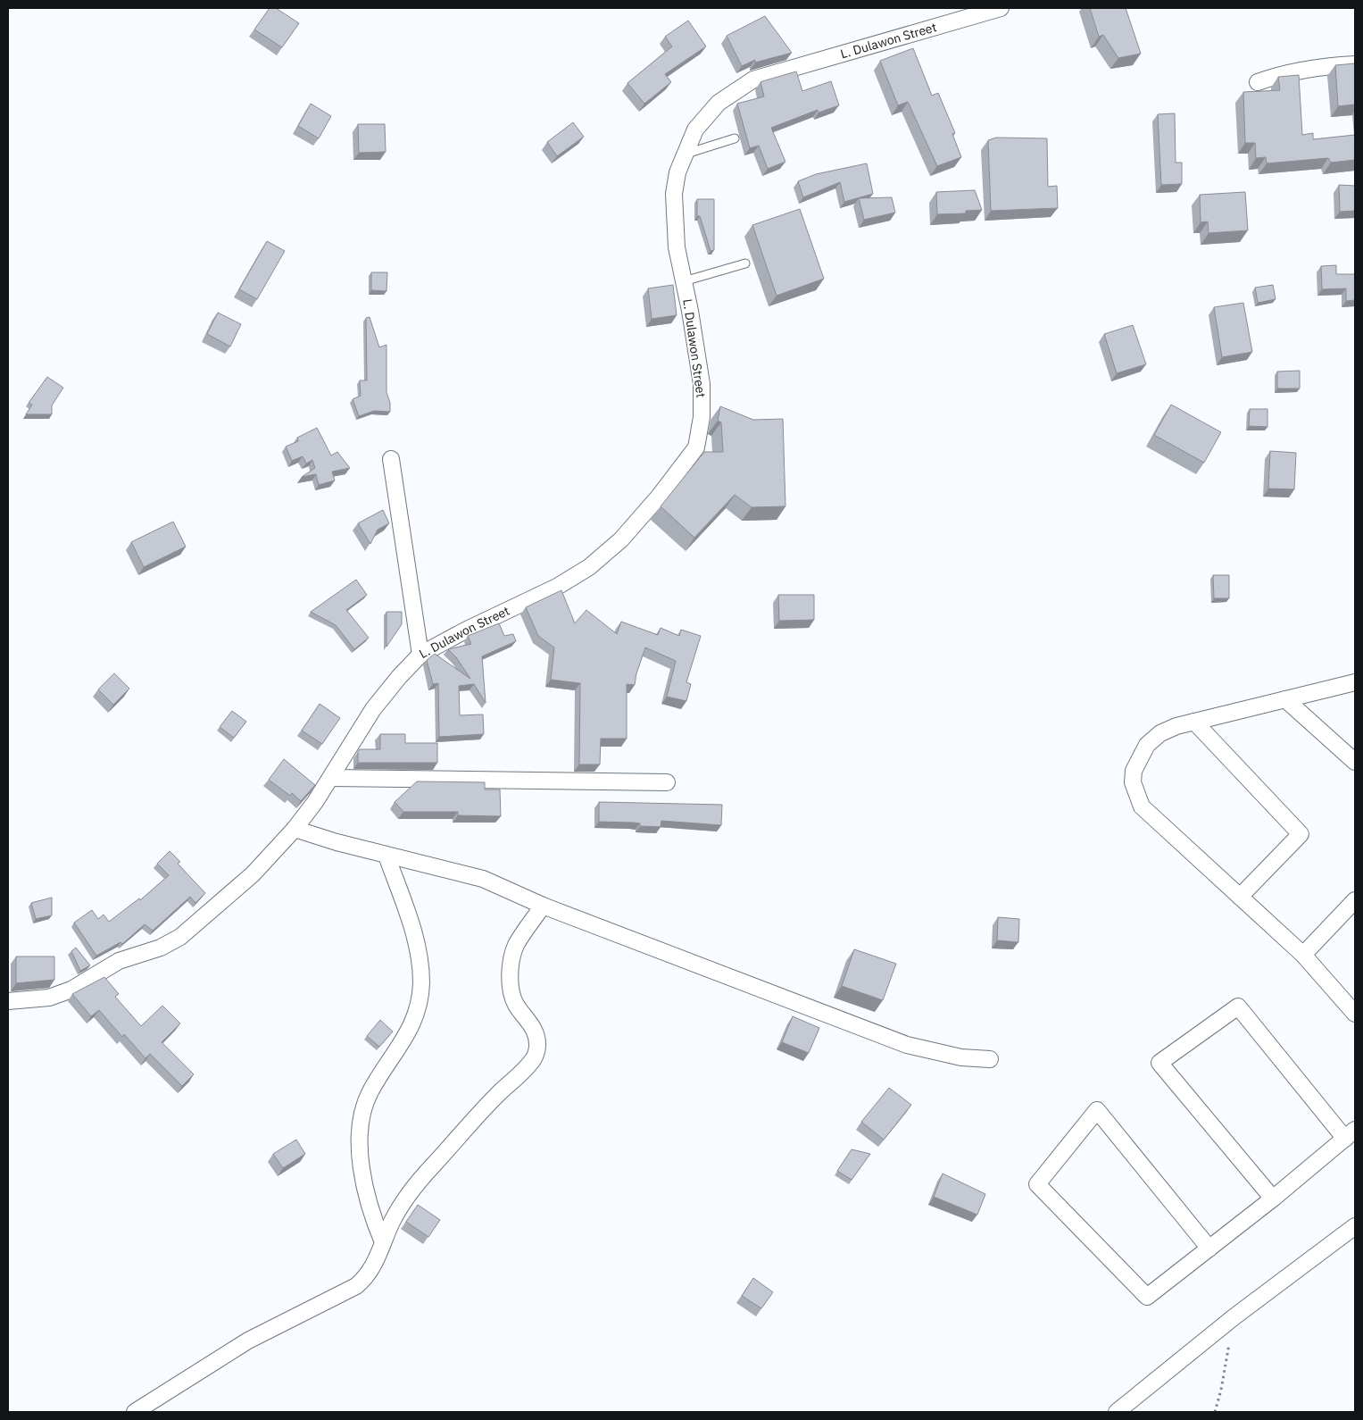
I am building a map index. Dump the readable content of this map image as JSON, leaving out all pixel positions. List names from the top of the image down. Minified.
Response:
{"streets":{"street":["L. Dulawon Street"]}}
